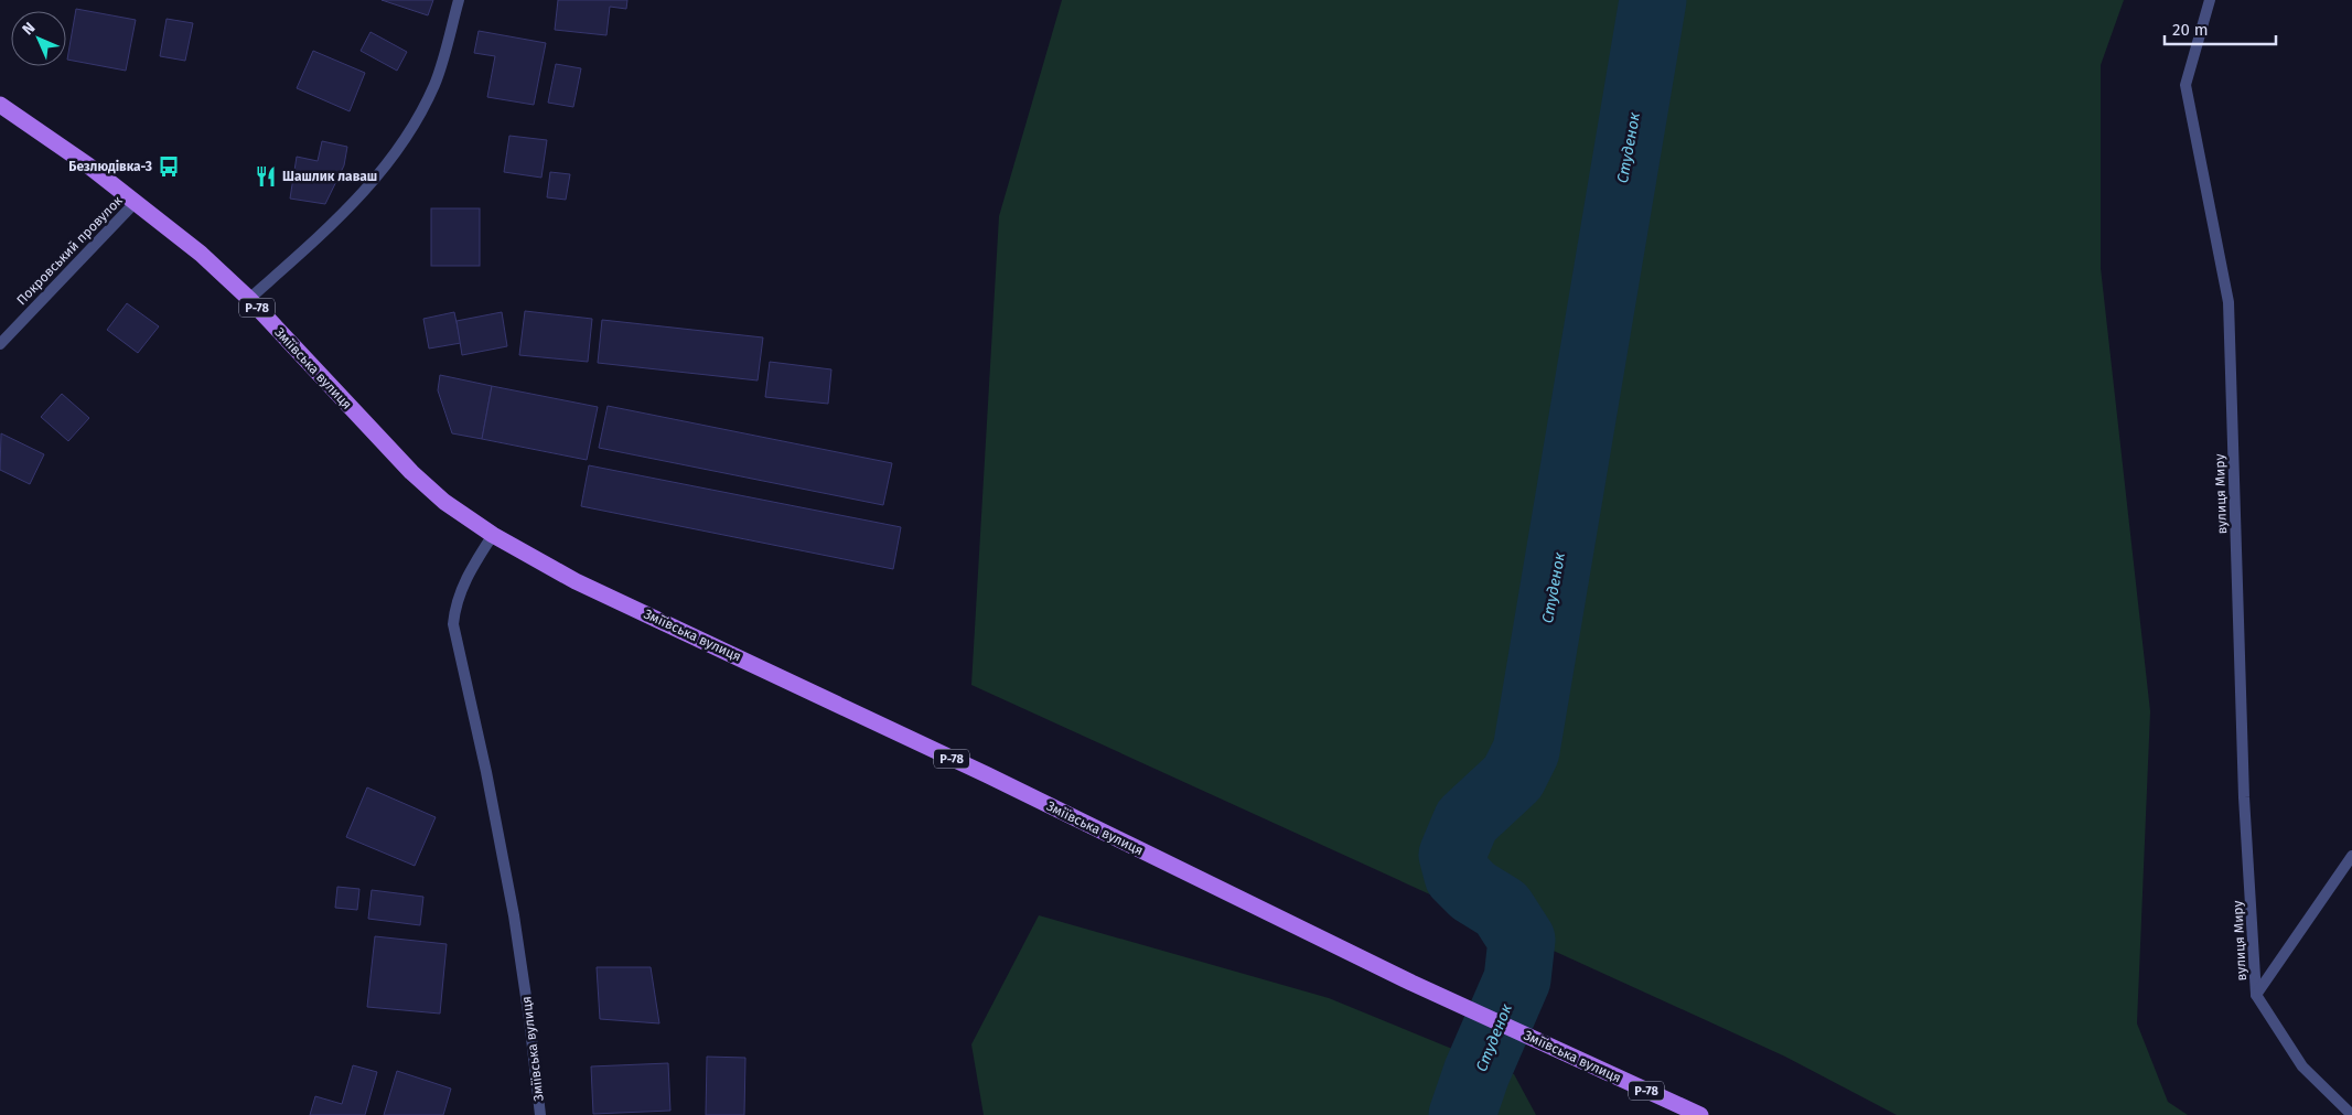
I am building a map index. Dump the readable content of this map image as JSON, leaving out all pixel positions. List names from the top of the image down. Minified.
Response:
{"streets":{"main road":["Р-78","Зміївська вулиця"],"street":["Покровський провулок","вулиця Миру"]},"crossings":[["Покровський провулок","Зміївська вулиця"]],"water":["Студенок"],"places":{"bus stop":["Безлюдівка-3"],"restaurant":["Шашлик лаваш"]},"scale_bar":"20 m","north":"top left"}
